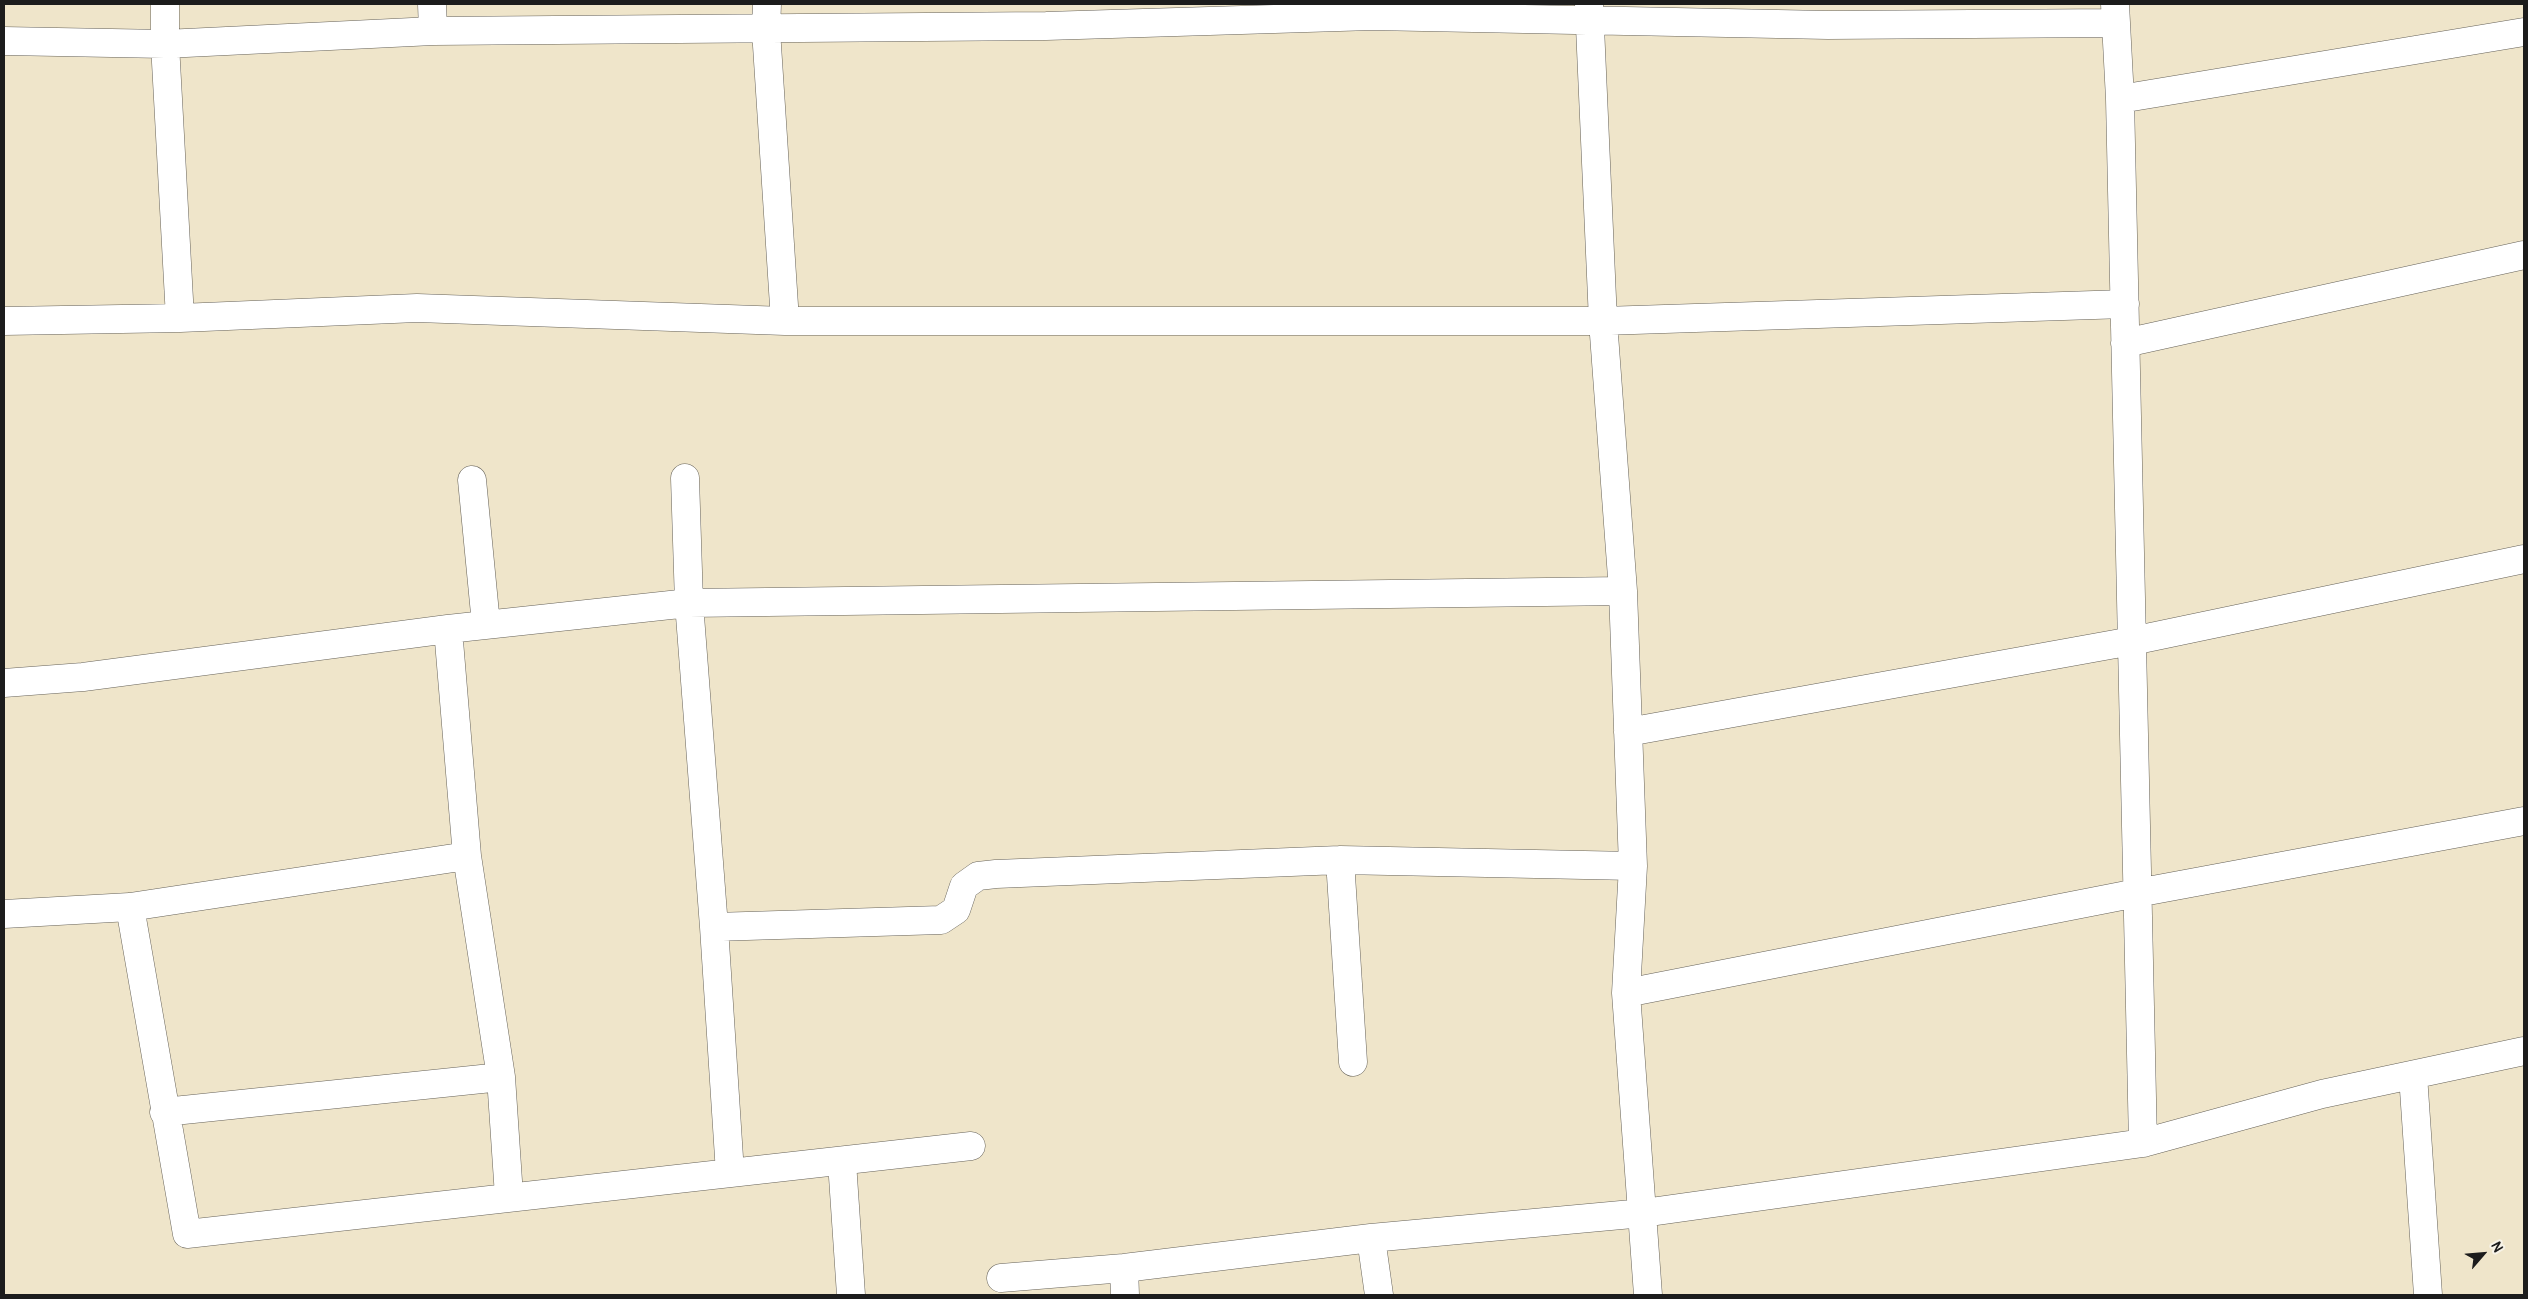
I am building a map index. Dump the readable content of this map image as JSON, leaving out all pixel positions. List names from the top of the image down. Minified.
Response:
{"north":"top right"}
